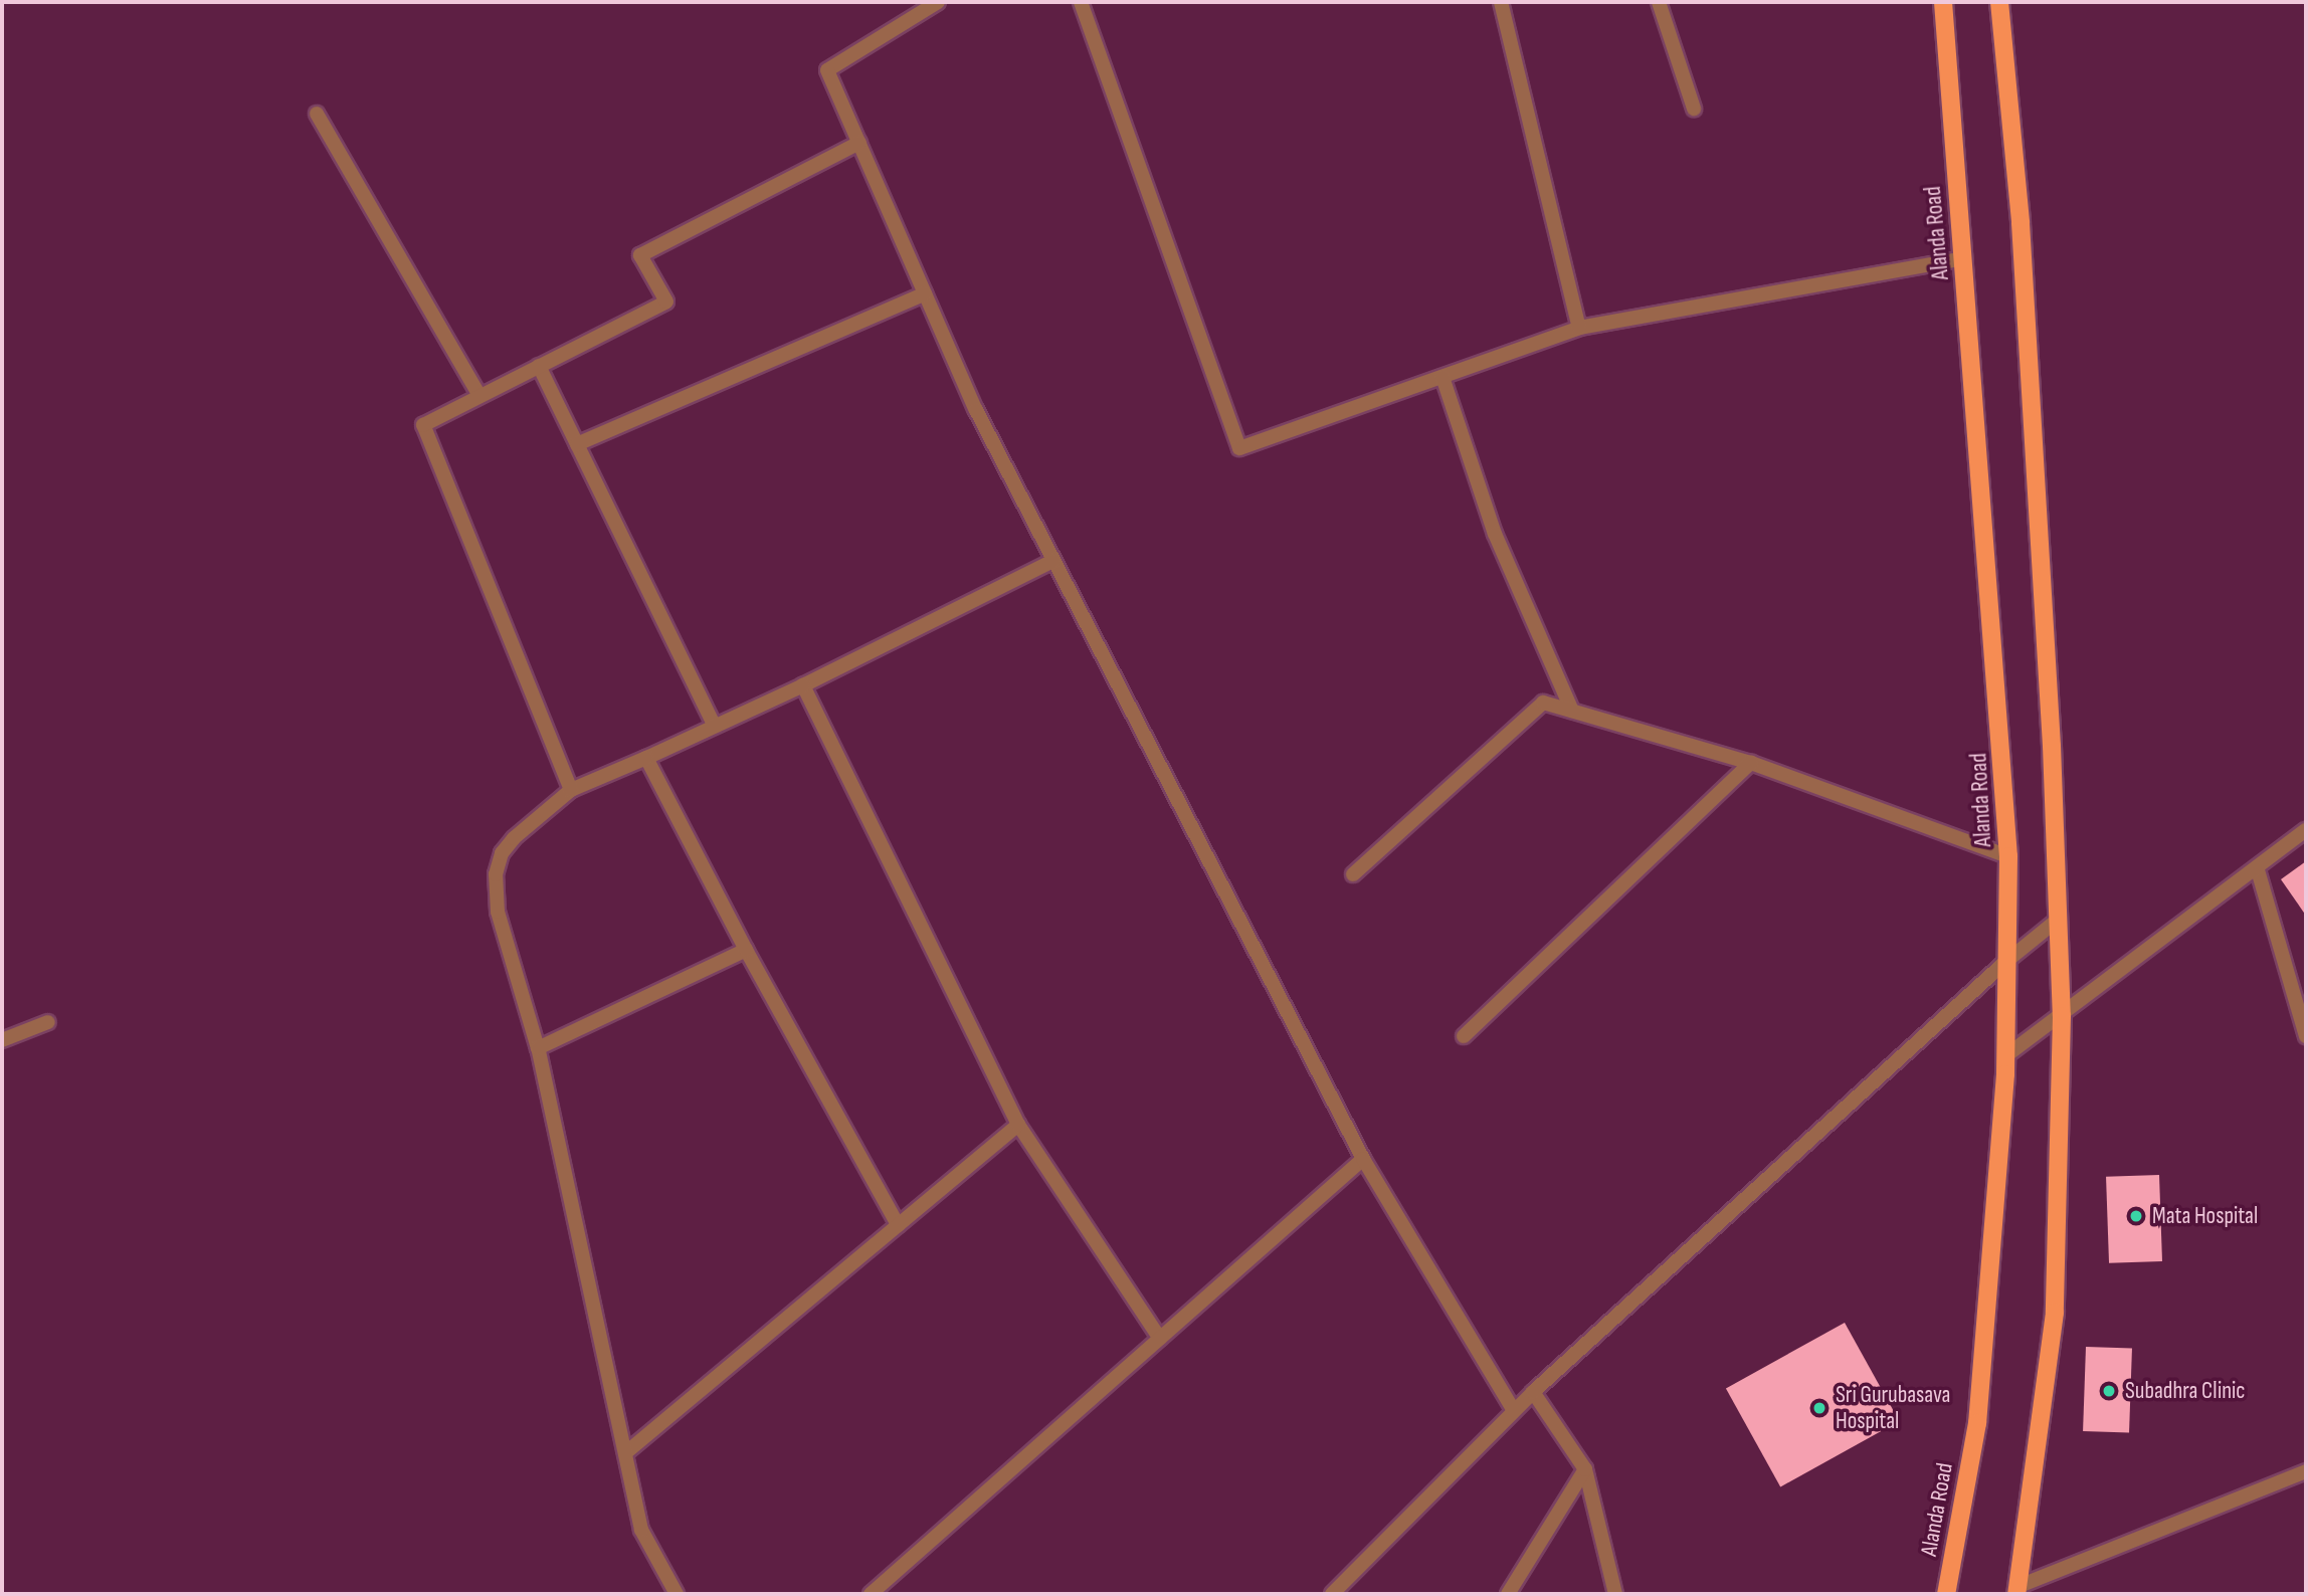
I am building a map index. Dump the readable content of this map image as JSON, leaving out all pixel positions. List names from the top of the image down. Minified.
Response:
{"streets":{"main road":["Alanda Road"]},"places":["Mata Hospital","Subadhra Clinic","Sri Gurubasava Hospital"]}
